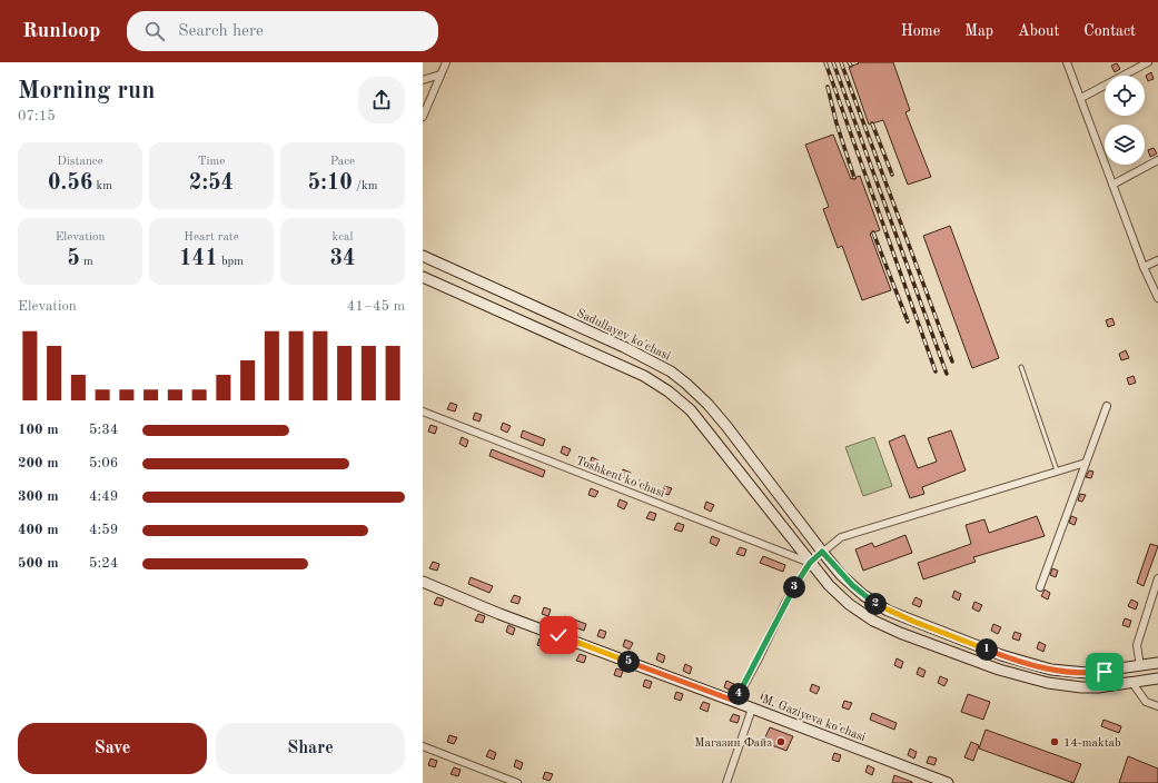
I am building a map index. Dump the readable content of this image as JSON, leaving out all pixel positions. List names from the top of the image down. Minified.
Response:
{"streets":{"main road":["Sadullayev ko'chasi","M. Gaziyeva ko'chasi"],"street":["Toshkent ko'chasi"]},"places":["Магазин Файз","14-maktab"],"page":{"header":"Runloop","search":"Search here","nav":["Home","Map","About","Contact"],"heading":["Morning run","07:15"],"stats":[["Distance","0.56 km"],["Time","2:54"],["Pace","5:10 /km"],["Elevation","5 m"],["Heart rate","141 bpm"],["kcal","34"]],"chart":["Elevation","41–45 m"],"list":[{"name":"100 m","note":"5:34"},{"name":"200 m","note":"5:06"},{"name":"300 m","note":"4:49"},{"name":"400 m","note":"4:59"},{"name":"500 m","note":"5:24"}],"pins":["3","2","1","5","4"],"buttons":["Save","Share"]}}
